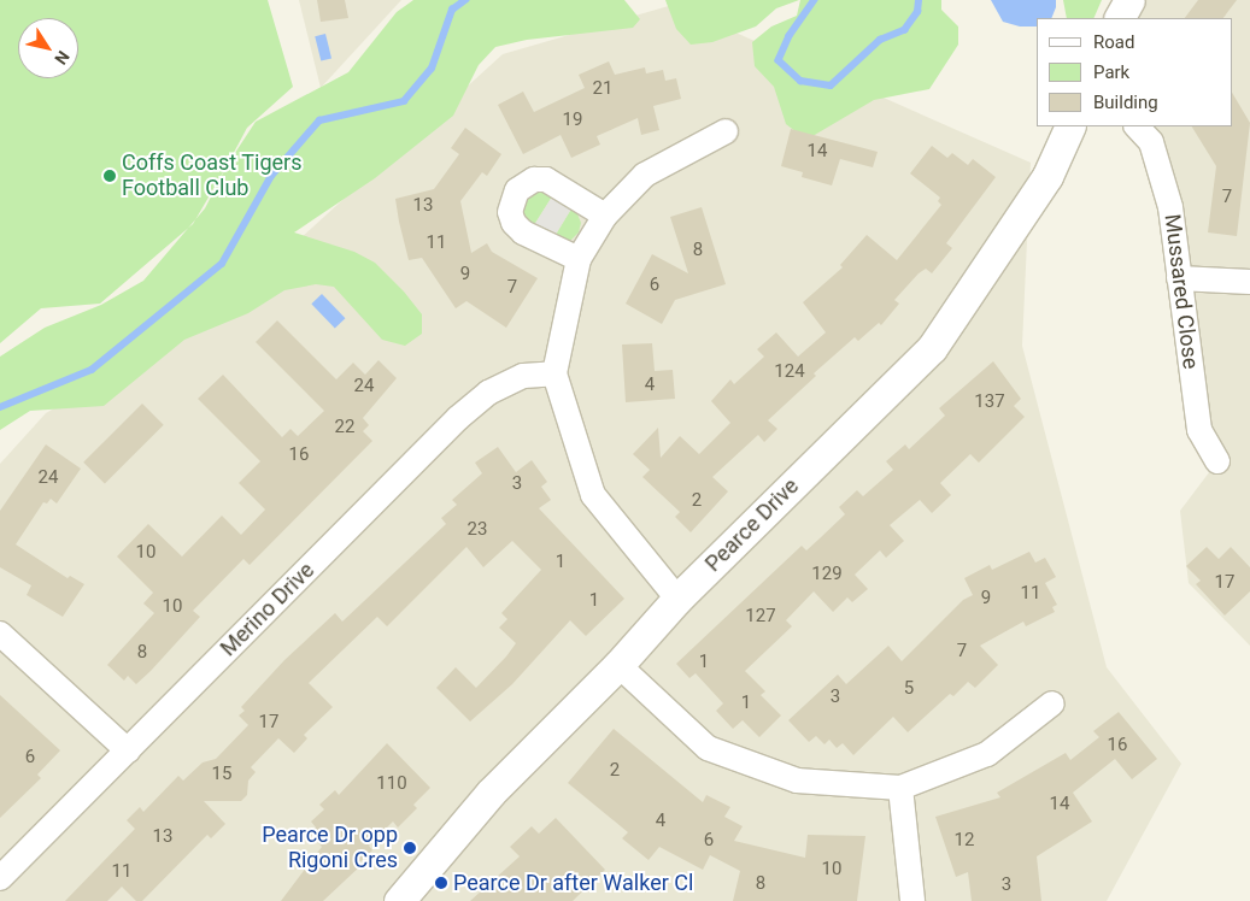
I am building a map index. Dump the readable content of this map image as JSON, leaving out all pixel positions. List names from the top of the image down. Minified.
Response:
{"streets":{"street":["Mussared Close","Pearce Drive","Merino Drive"]},"places":["Coffs Coast Tigers Football Club","Pearce Dr opp Rigoni Cres","Pearce Dr after Walker Cl"],"house_numbers":["21","19","14","7","13","11","8","9","6","7","124","4","24","137","22","16","24","3","2","23","10","1","129","17","11","9","1","10","127","7","8","1","5","3","1","17","16","6","2","15","110","14","4","13","6","12","10","11","8","3"],"legend":["Road","Park","Building"],"north":"bottom right"}
